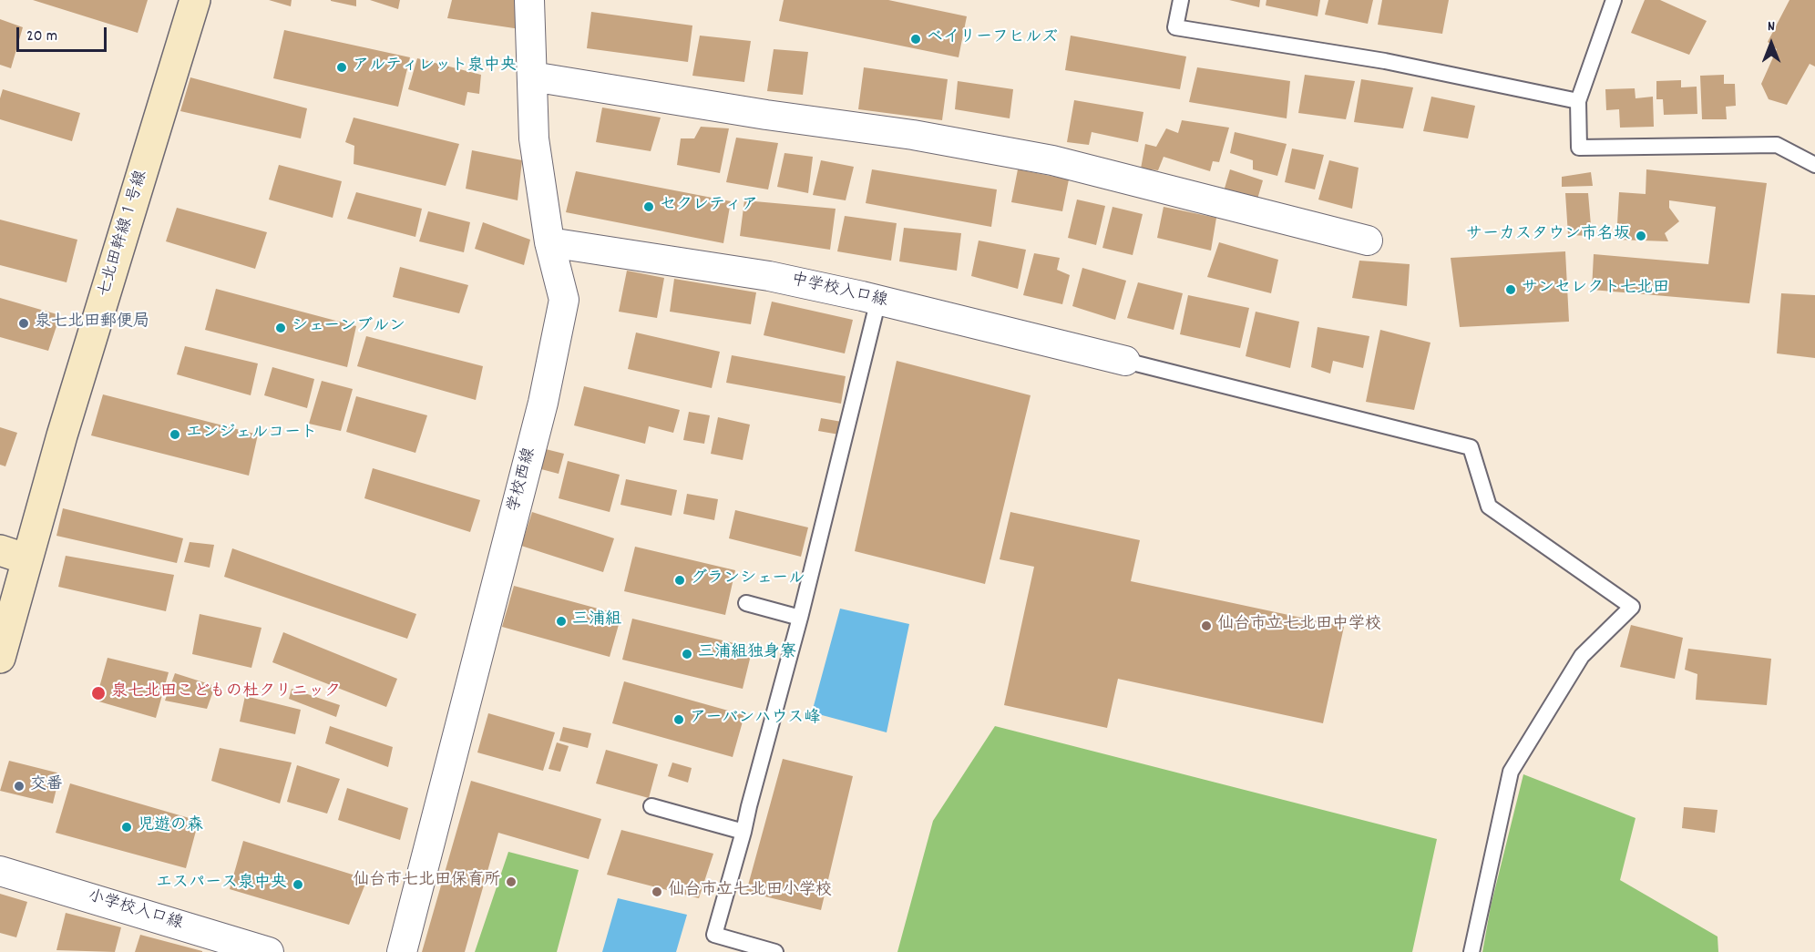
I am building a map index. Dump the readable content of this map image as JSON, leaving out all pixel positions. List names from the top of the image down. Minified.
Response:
{"streets":{"street":["七北田幹線１号線","中学校入口線","学校西線","小学校入口線"]},"crossings":[["中学校入口線","学校西線"]],"places":["ベイリーフヒルズ","アルティレット泉中央","セクレティア","サーカスタウン市名坂","サンセレクト七北田","泉七北田郵便局","シェーンブルン","エンジェルコート","グランシェール","三浦組","仙台市立七北田中学校","三浦組独身寮","泉七北田こどもの杜クリニック","アーバンハウス峰","交番","児遊の森","仙台市七北田保育所","エスパース泉中央","仙台市立七北田小学校"],"scale_bar":"20 m","north":"top"}
